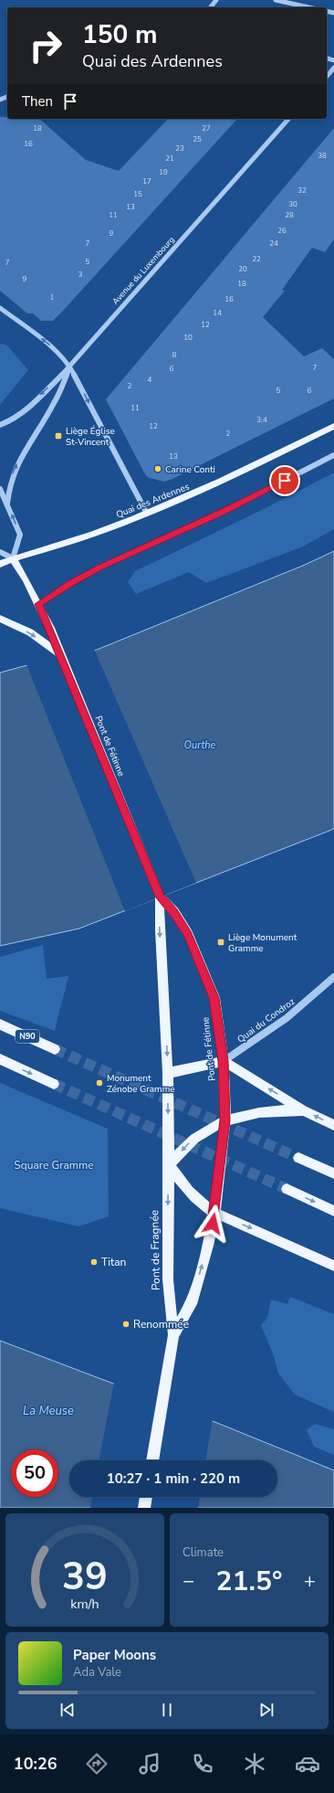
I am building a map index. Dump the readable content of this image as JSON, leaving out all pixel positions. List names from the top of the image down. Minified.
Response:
{"streets":{"main road":["Quai des Ardennes","Pont de Fétinne","N90","Pont de Fragnée"],"street":["Avenue du Luxembourg","Quai du Condroz"]},"crossings":[["Quai des Ardennes","Pont de Fétinne"],["Pont de Fétinne","Quai du Condroz"],["Pont de Fétinne","Pont de Fragnée"]],"water":["Ourthe","La Meuse"],"parks":["Square Gramme"],"places":{"transit":["Liège Église St-Vincent","Liège Monument Gramme"],"other":["Carine Conti","Monument Zénobe Gramme","Titan","Renommée"]},"house_numbers":["18","27","25","16","23","38","21","19","17","32","15","30","13","11","28","26","9","7","24","22","5","7","20","3","9","18","1","16","14","12","10","8","7","6","4","2","5","6","11","3;4","12","2","13"],"page":{"turn":["150 m","Quai des Ardennes"],"then":"Then","limit":"50","trip":"10:27 · 1 min · 220 m","tile":"Climate","heat":["−","21.5°","+"],"song":["Paper Moons","Ada Vale"],"tabs":"10:26","gauge":["39","km/h"]}}
